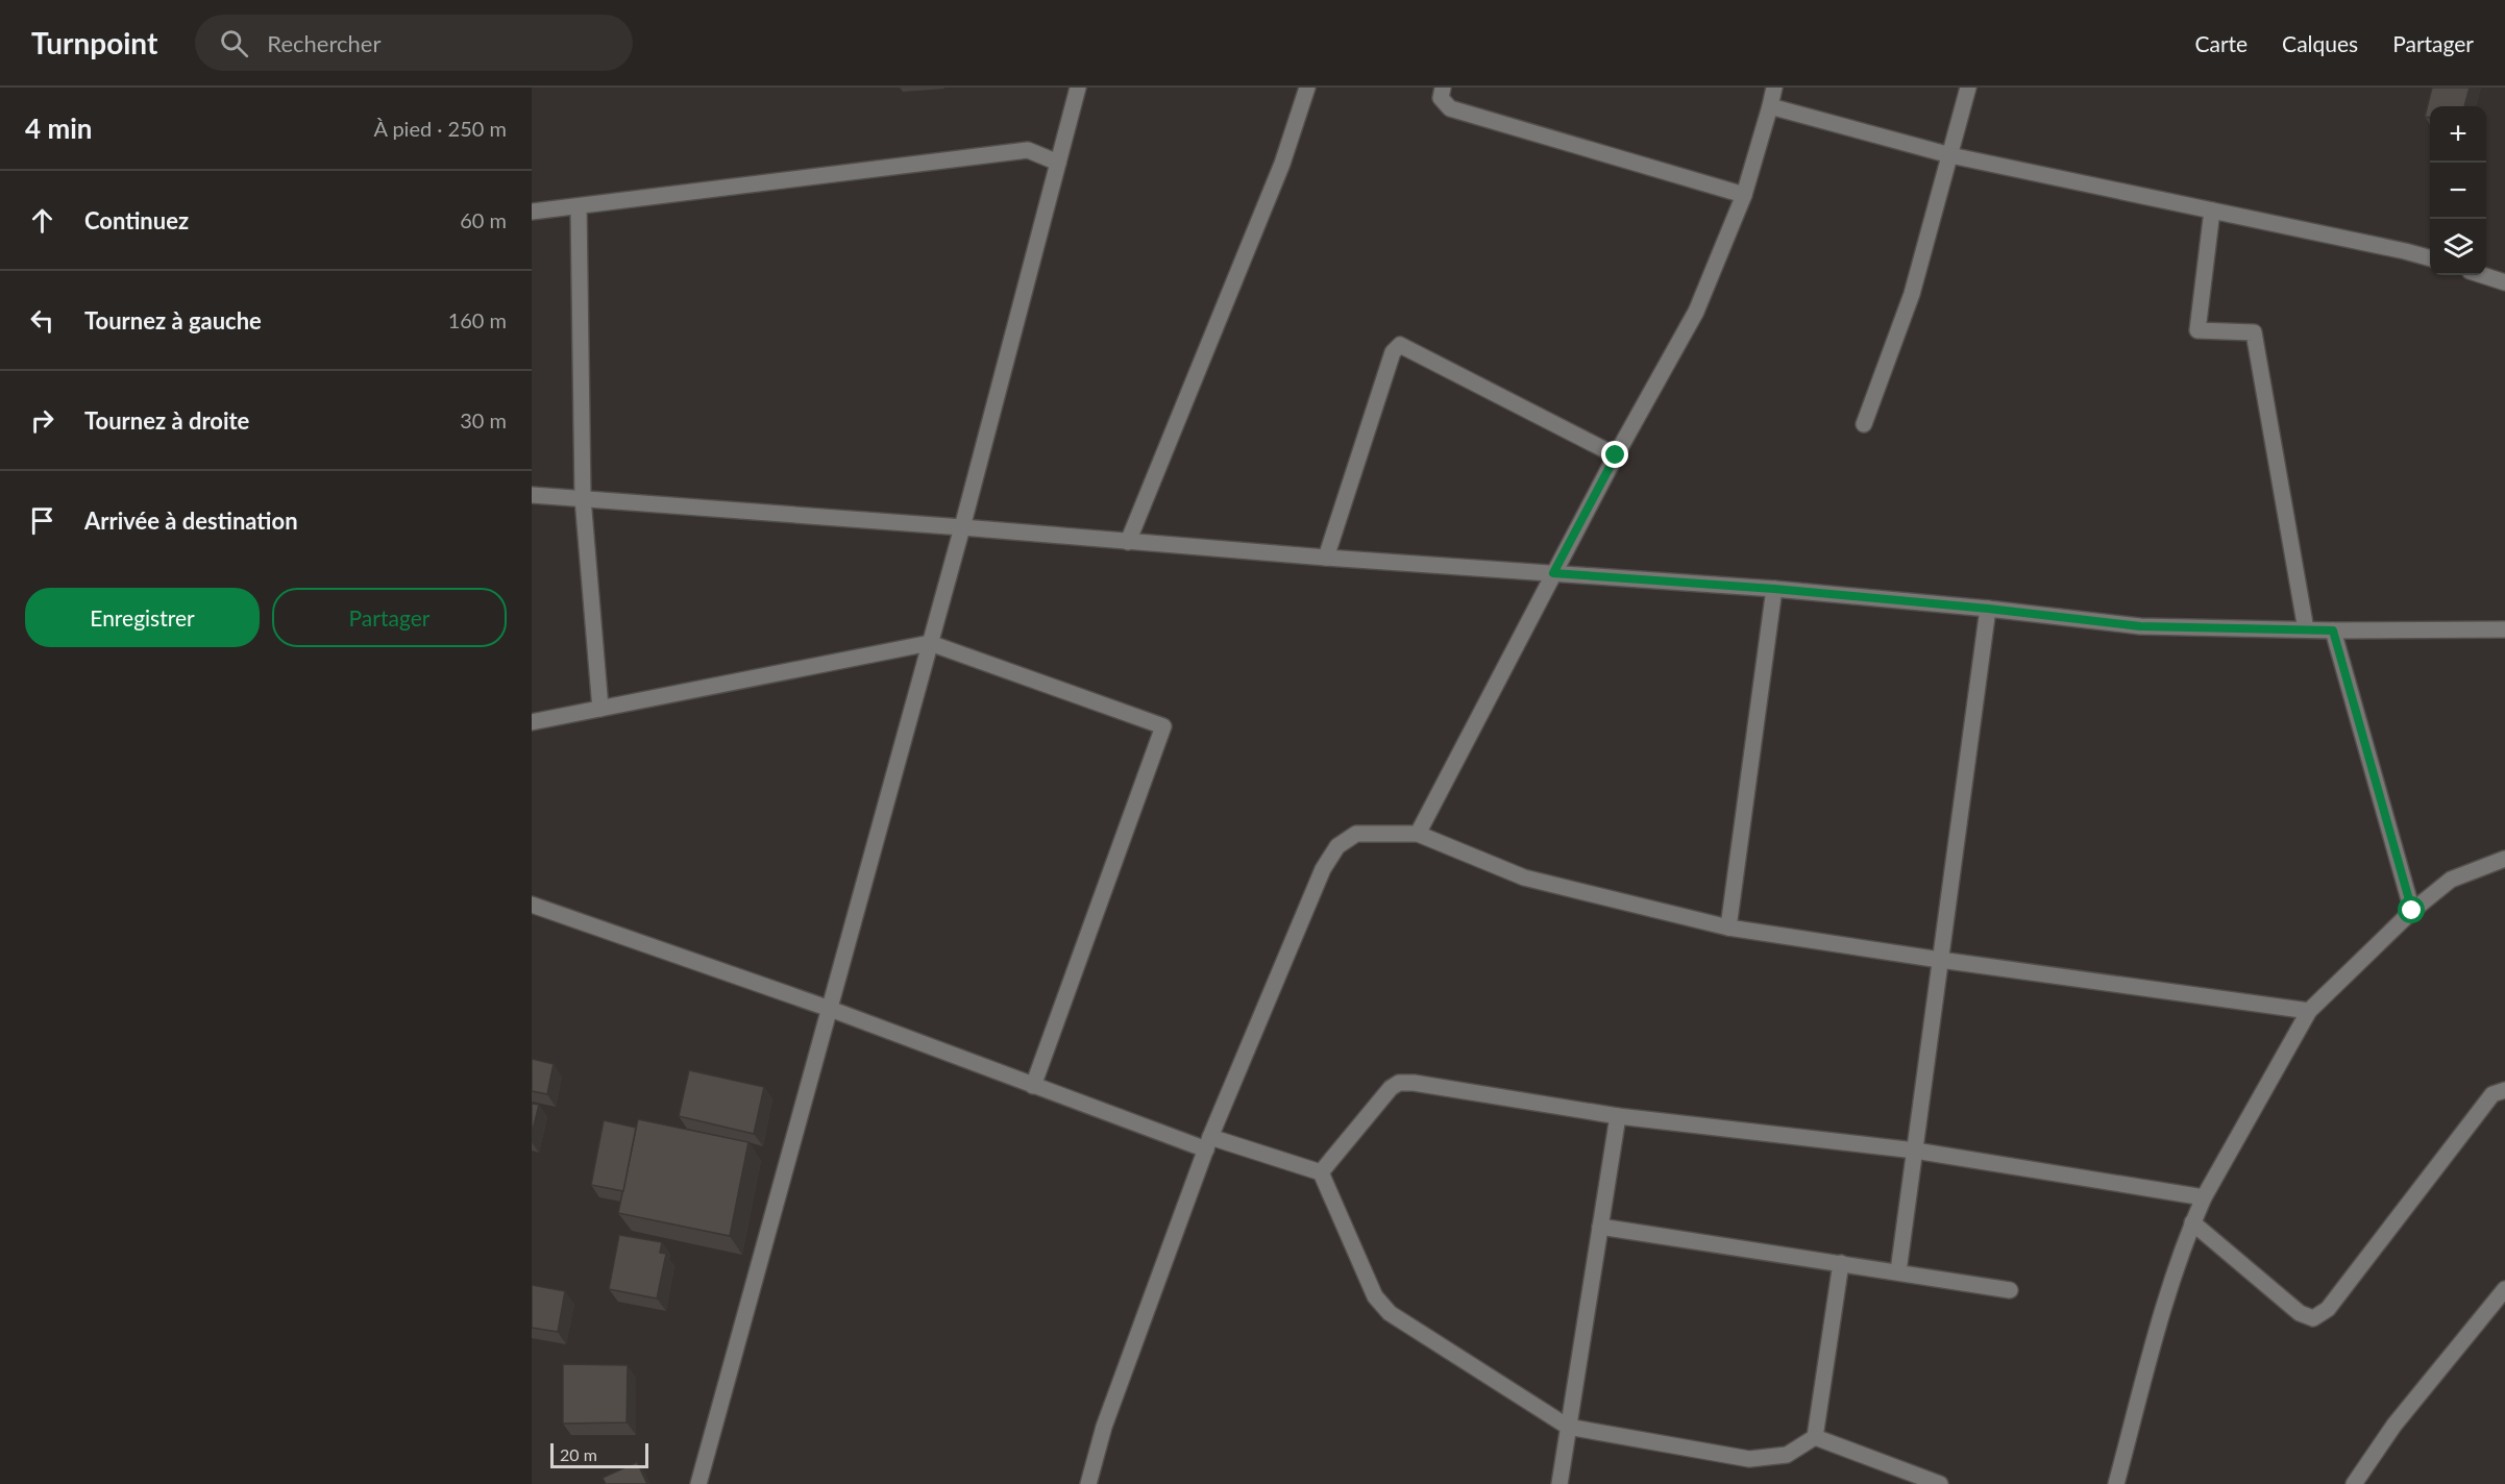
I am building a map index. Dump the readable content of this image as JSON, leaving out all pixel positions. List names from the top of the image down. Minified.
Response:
{"scale_bar":"20 m","page":{"header":"Turnpoint","search":"Rechercher","nav":["Carte","Calques","Partager"],"heading":["4 min","À pied · 250 m"],"map_buttons":["+","−"],"list":[["Continuez","60 m"],["Tournez à gauche","160 m"],["Tournez à droite","30 m"],"Arrivée à destination"],"buttons":["Enregistrer","Partager"],"scale":"20 m"}}
